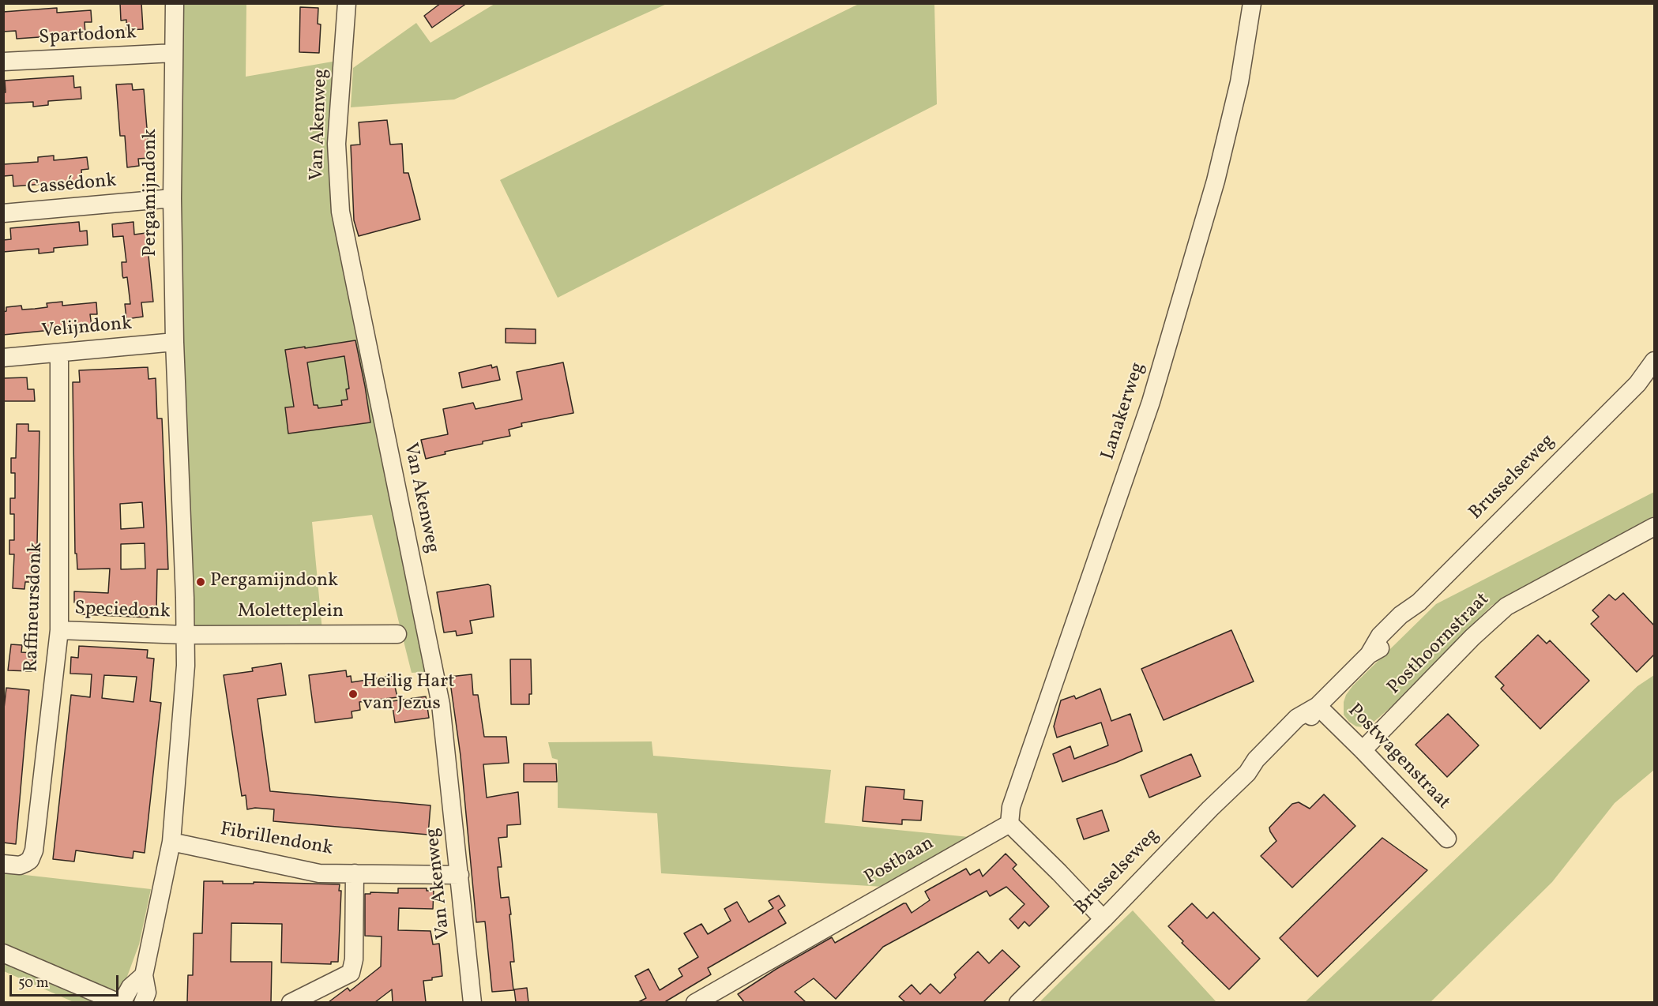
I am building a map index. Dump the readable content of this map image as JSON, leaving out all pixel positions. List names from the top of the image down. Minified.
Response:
{"streets":{"street":["Spartodonk","Van Akenweg","Cassédonk","Pergamijndonk","Velijndonk","Lanakerweg","Brusselseweg","Raffineursdonk","Speciedonk","Moletteplein","Posthoornstraat","Postwagenstraat","Fibrillendonk","Postbaan"]},"crossings":[["Spartodonk","Pergamijndonk"],["Van Akenweg","Fibrillendonk"],["Cassédonk","Pergamijndonk"],["Pergamijndonk","Velijndonk"],["Pergamijndonk","Speciedonk"],["Pergamijndonk","Moletteplein"],["Pergamijndonk","Fibrillendonk"],["Velijndonk","Raffineursdonk"],["Lanakerweg","Postbaan"],["Brusselseweg","Postwagenstraat"],["Raffineursdonk","Speciedonk"],["Speciedonk","Moletteplein"],["Posthoornstraat","Postwagenstraat"]],"places":["Pergamijndonk","Heilig Hart van Jezus"],"scale_bar":"50 m"}
